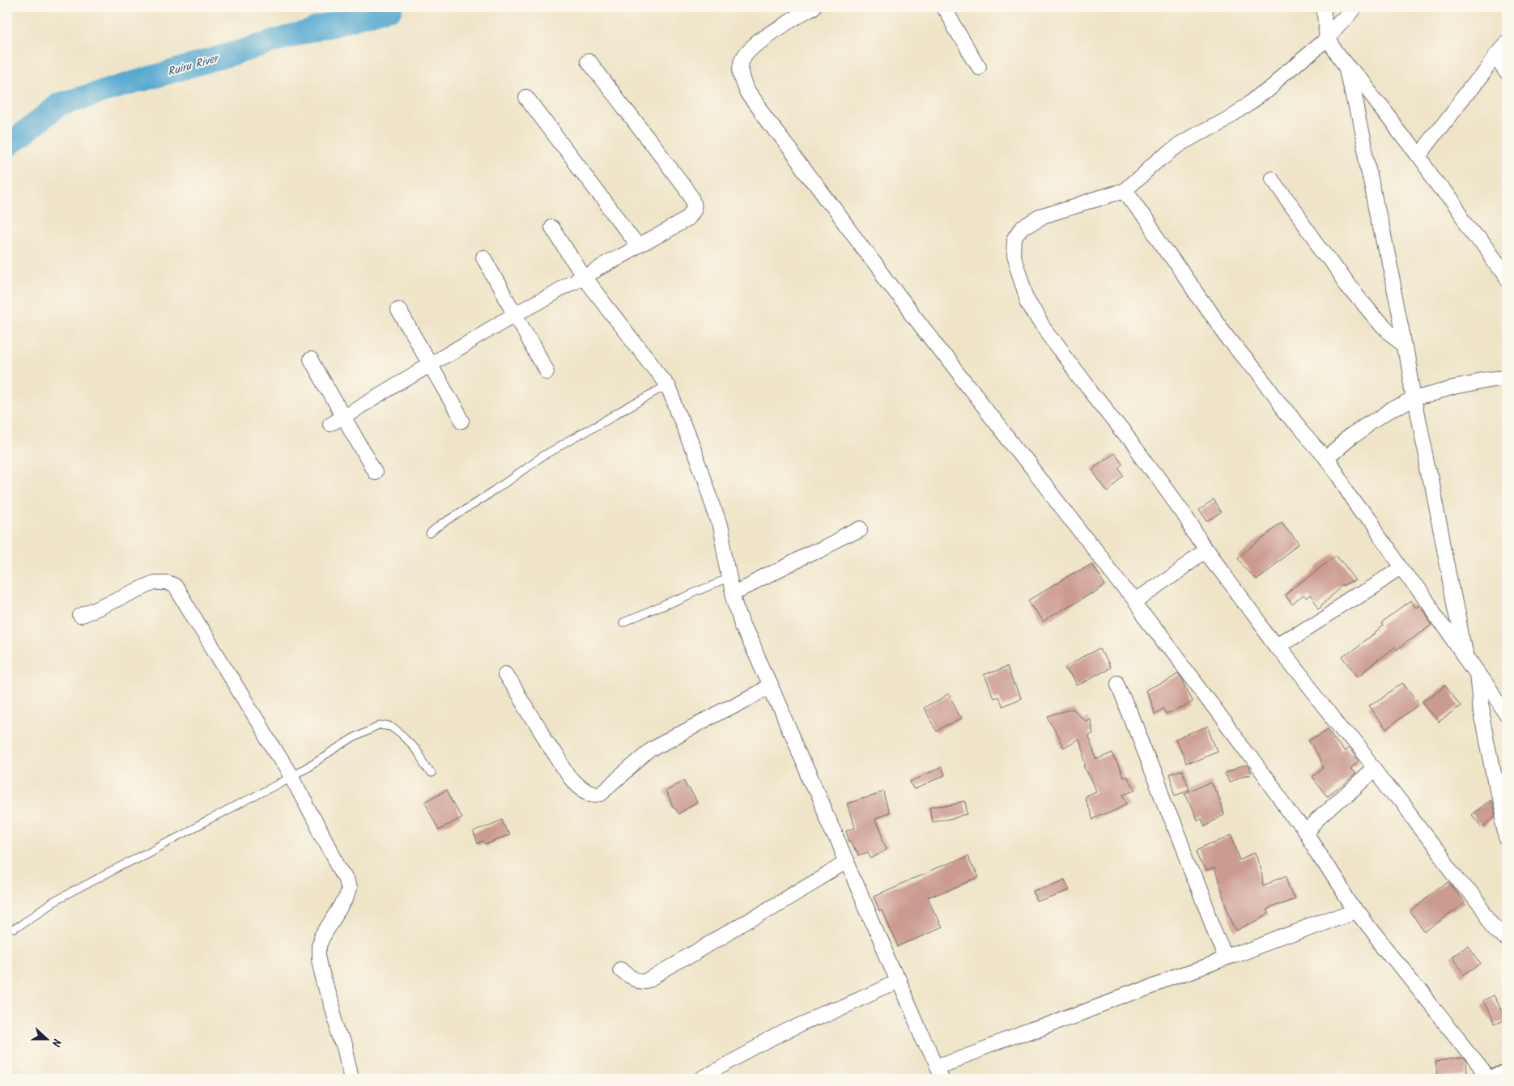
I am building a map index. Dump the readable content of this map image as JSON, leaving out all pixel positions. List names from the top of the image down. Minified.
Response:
{"water":["Ruiru River"],"north":"right"}
